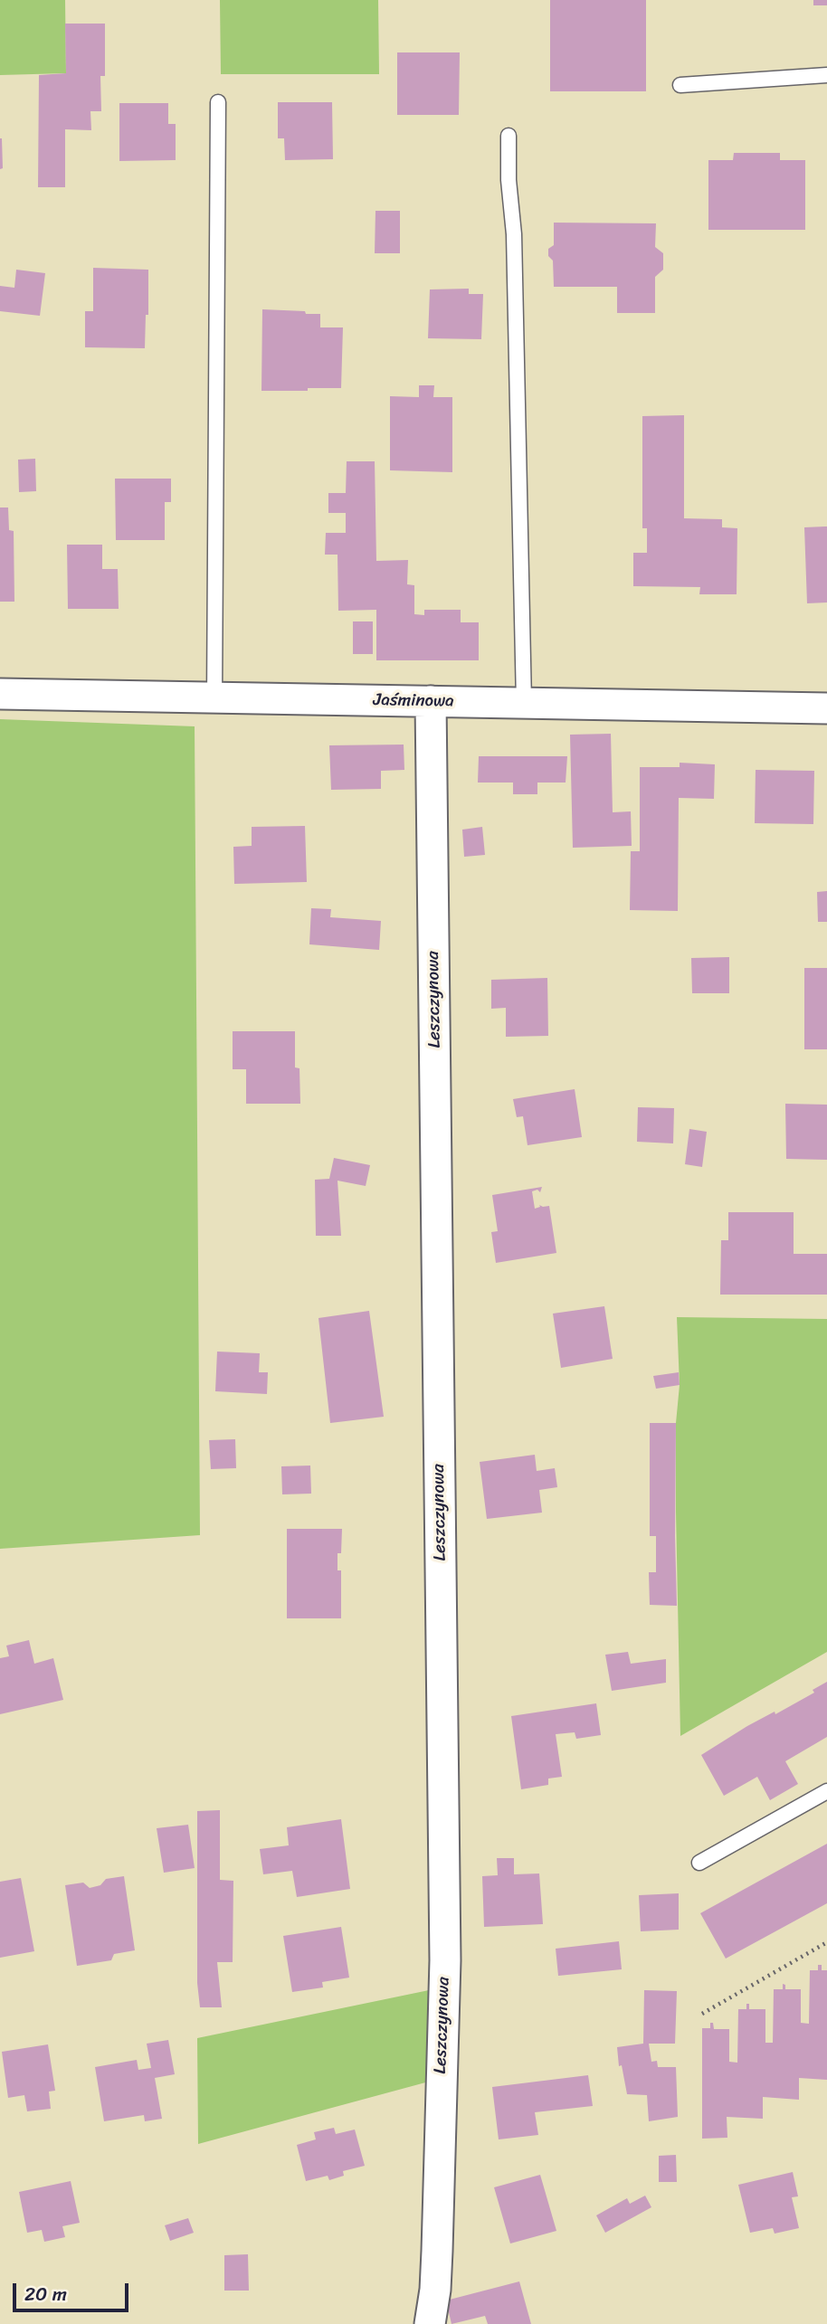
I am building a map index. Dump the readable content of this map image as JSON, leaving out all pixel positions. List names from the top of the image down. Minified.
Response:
{"streets":{"street":["Jaśminowa","Leszczynowa"]},"crossings":[["Jaśminowa","Leszczynowa"]],"scale_bar":"20 m"}
